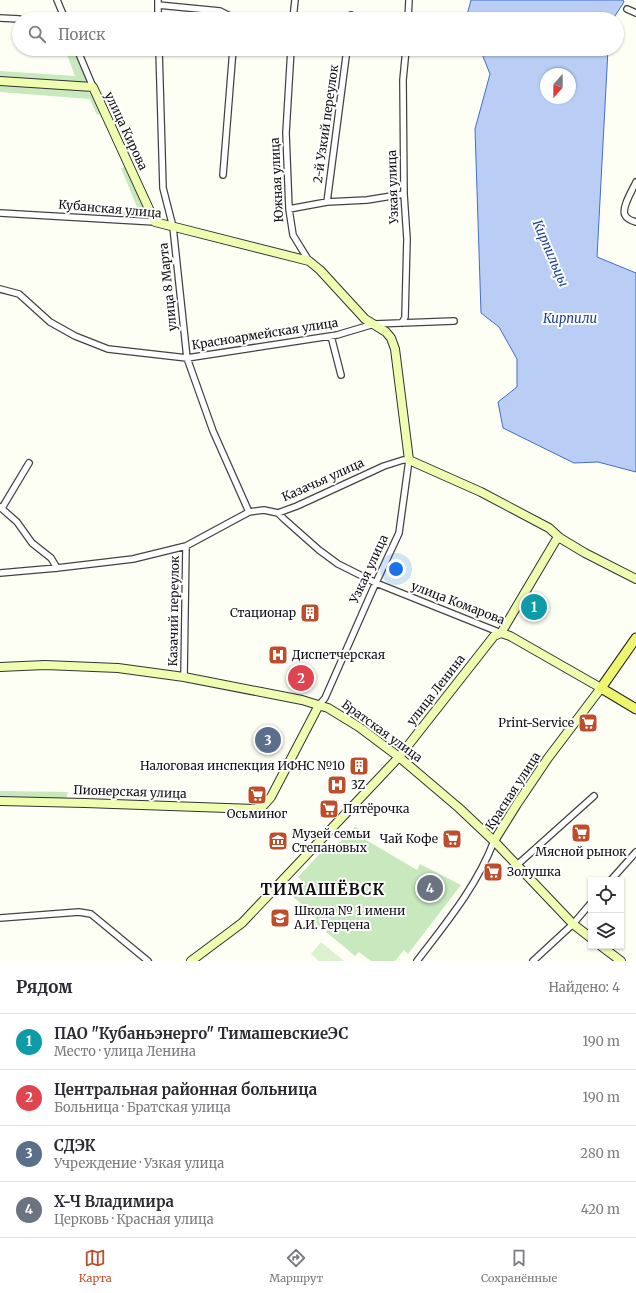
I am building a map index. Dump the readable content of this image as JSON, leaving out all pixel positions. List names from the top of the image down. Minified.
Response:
{"streets":{"main road":["улица Кирова","Южная улица","Узкая улица","Кубанская улица","улица Комарова","улица Ленина","Братская улица","Красная улица","Пионерская улица"],"street":["2-й Узкий переулок","улица 8 Марта","Красноармейская улица","Казачья улица","Казачий переулок"]},"crossings":[["улица Кирова","Кубанская улица"],["Южная улица","Узкая улица"],["Южная улица","Кубанская улица"],["Южная улица","Красноармейская улица"],["Узкая улица","Красноармейская улица"],["Узкая улица","Казачья улица"],["Узкая улица","улица Комарова"],["Узкая улица","Братская улица"],["Узкая улица","Пионерская улица"],["Кубанская улица","улица 8 Марта"],["улица 8 Марта","Красноармейская улица"],["улица 8 Марта","Казачья улица"],["Казачья улица","улица Комарова"],["Казачья улица","Казачий переулок"],["улица Комарова","улица Ленина"],["улица Комарова","Красная улица"],["Казачий переулок","Братская улица"],["улица Ленина","Братская улица"],["Братская улица","Красная улица"]],"districts":["ТИМАШЁВСК"],"water":["Кирпильцы","Кирпили"],"places":{"building":["Стационар","Налоговая инспекция ИФНС №10"],"hospital":["Диспетчерская","3Z"],"supermarket":["Print-Service","Осьминог","Пятёрочка","Мясной рынок","Чай Кофе","Золушка"],"museum":["Музей семьи Степановых"],"school or university":["Школа № 1 имени А.И. Герцена"]},"north":"bottom","page":{"search":"Поиск","pins":["1","2","3","4"],"heading":["Рядом","Найдено: 4"],"list":[{"mark":"1","name":"ПАО \"Кубаньэнерго\" ТимашевскиеЭС","note":"Место · улица Ленина","value":"190 m"},{"mark":"2","name":"Центральная районная больница","note":"Больница · Братская улица","value":"190 m"},{"mark":"3","name":"СДЭК","note":"Учреждение · Узкая улица","value":"280 m"},{"mark":"4","name":"Х-Ч Владимира","note":"Церковь · Красная улица","value":"420 m"}],"nav":["Карта","Маршрут","Сохранённые"]}}
